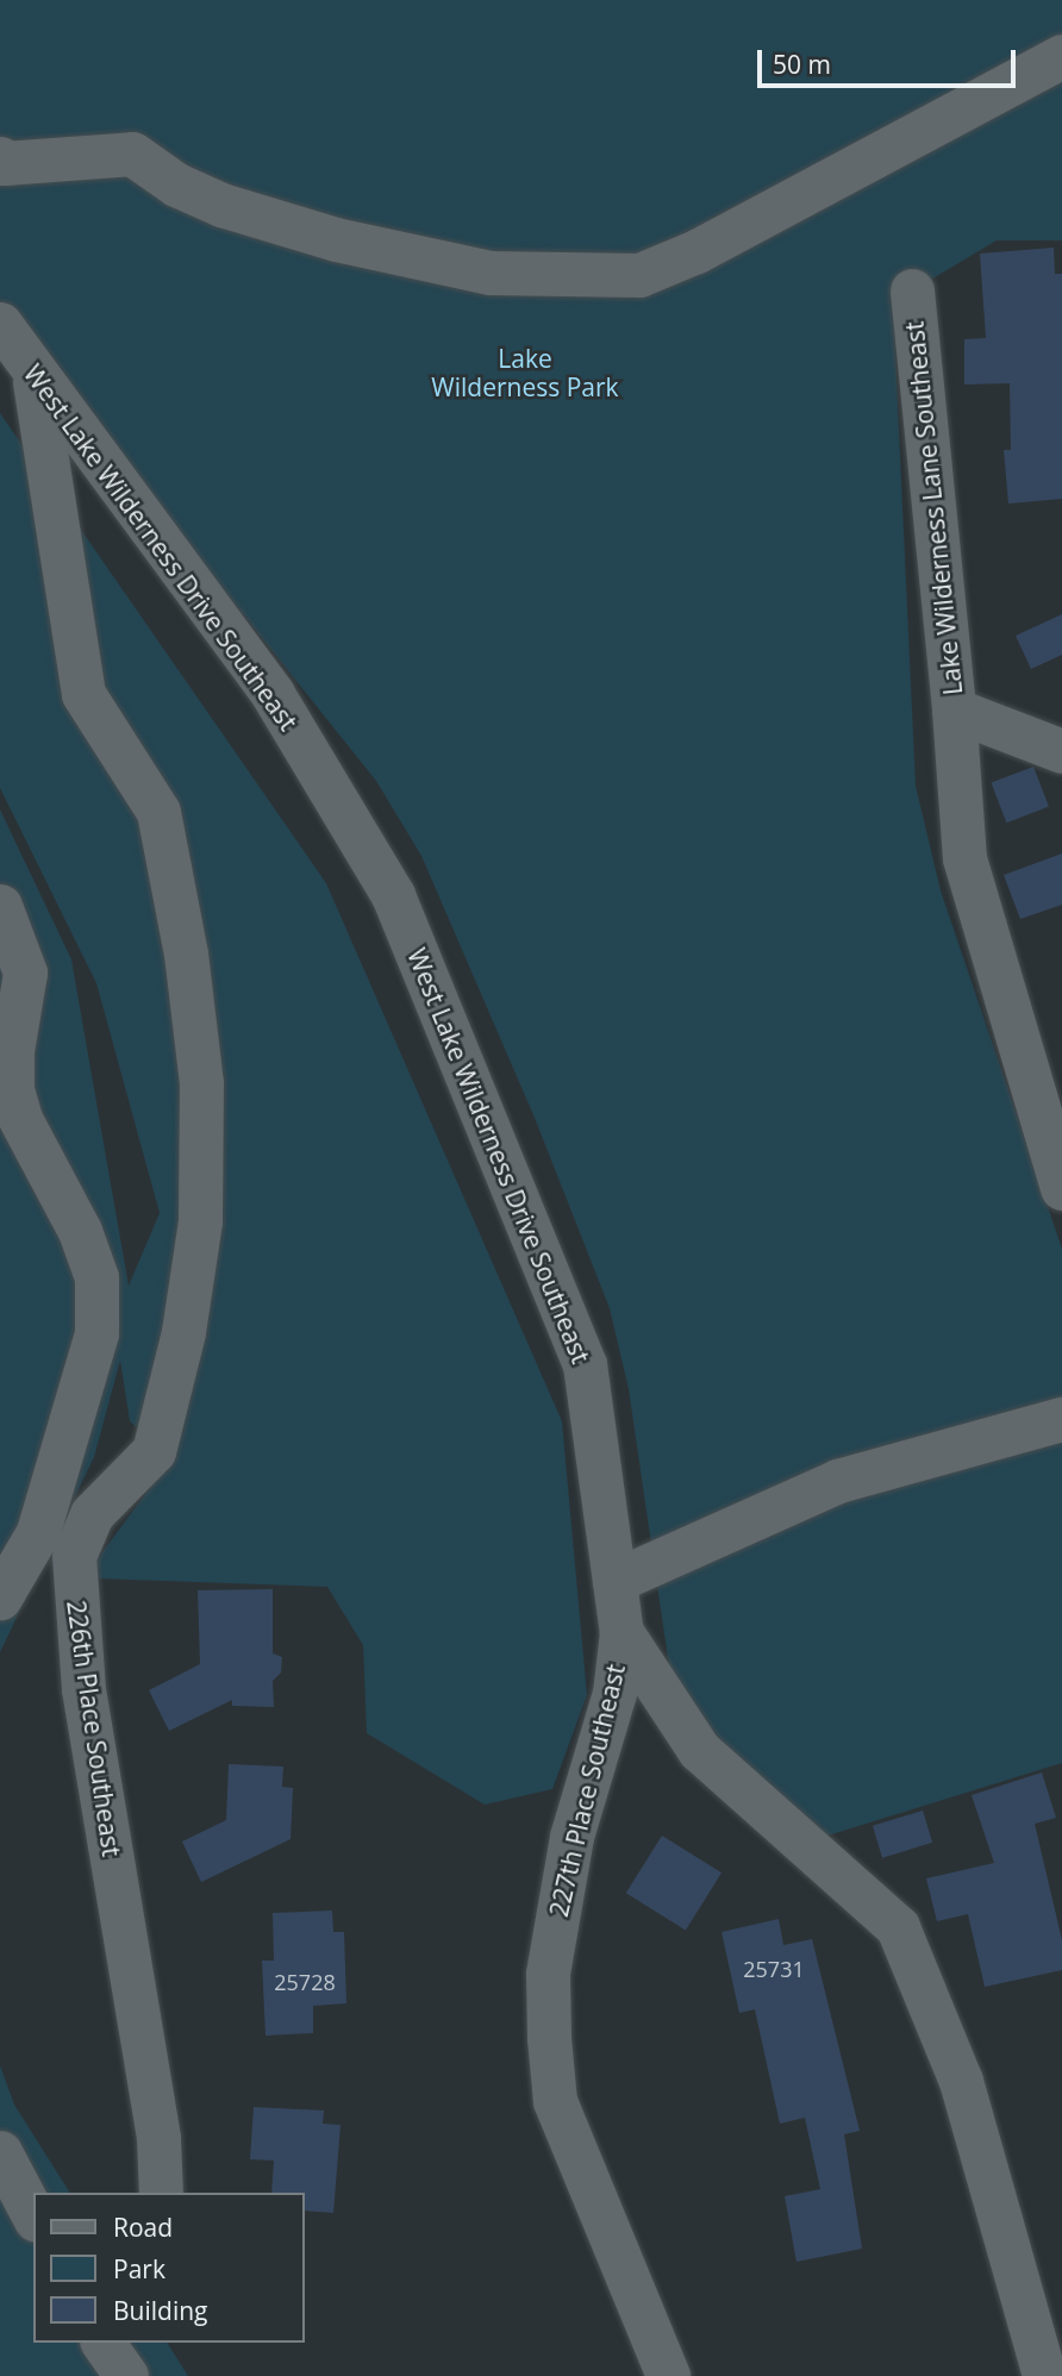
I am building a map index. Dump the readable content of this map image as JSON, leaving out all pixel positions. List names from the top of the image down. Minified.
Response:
{"streets":{"street":["Lake Wilderness Lane Southeast","West Lake Wilderness Drive Southeast","226th Place Southeast","227th Place Southeast"]},"crossings":[["West Lake Wilderness Drive Southeast","226th Place Southeast"],["West Lake Wilderness Drive Southeast","227th Place Southeast"]],"parks":["Lake Wilderness Park"],"house_numbers":["25731","25728"],"legend":["Road","Park","Building"],"scale_bar":"50 m"}
